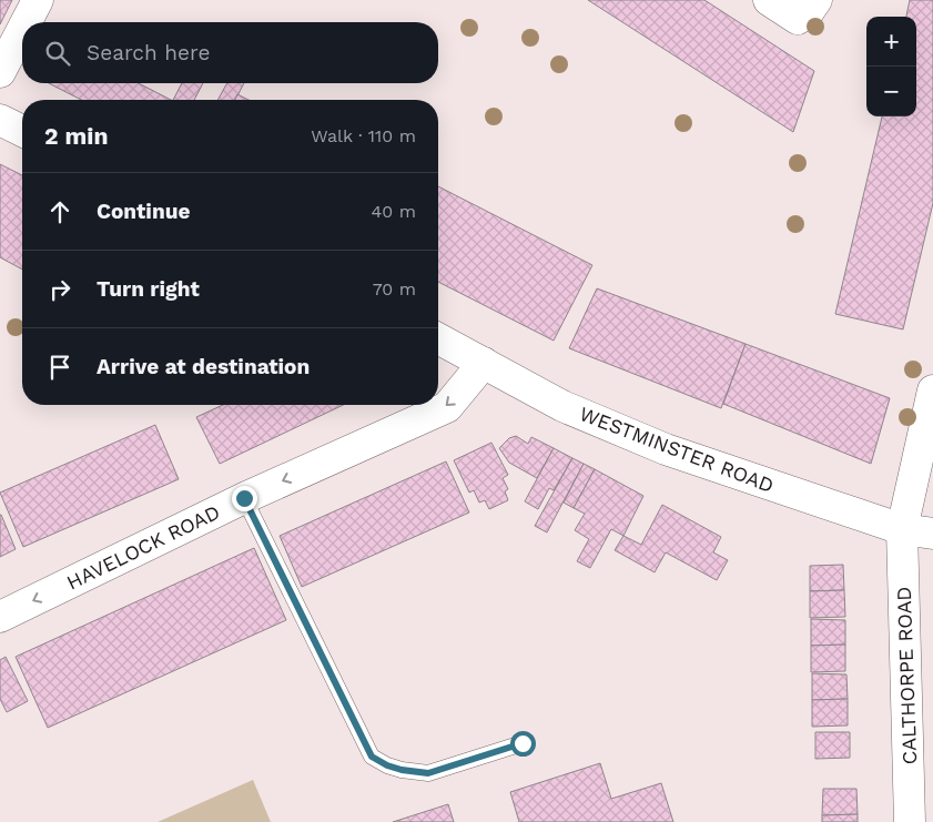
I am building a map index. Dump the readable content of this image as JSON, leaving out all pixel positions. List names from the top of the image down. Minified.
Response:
{"streets":{"street":["WESTMINSTER ROAD","HAVELOCK ROAD","CALTHORPE ROAD"]},"crossings":[["WESTMINSTER ROAD","HAVELOCK ROAD"],["WESTMINSTER ROAD","CALTHORPE ROAD"]],"one_way":["HAVELOCK ROAD"],"page":{"map_buttons":["+","−"],"search":"Search here","heading":["2 min","Walk · 110 m"],"list":[["Continue","40 m"],["Turn right","70 m"],"Arrive at destination"]}}
